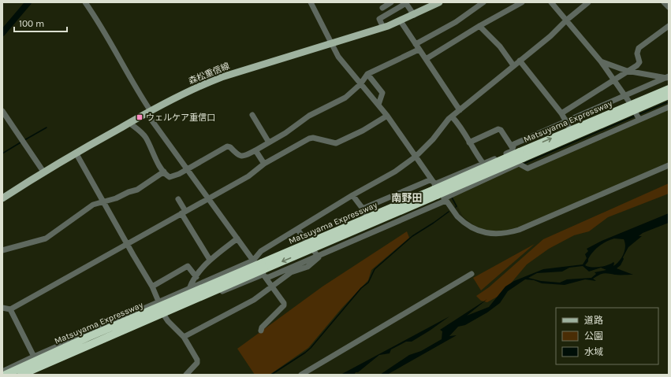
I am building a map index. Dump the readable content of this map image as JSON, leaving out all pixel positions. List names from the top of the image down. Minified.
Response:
{"streets":{"highway":["Matsuyama Expressway"],"main road":["森松重信線"]},"districts":["南野田"],"places":{"transit":["ウェルケア重信口"]},"legend":["道路","公園","水域"],"scale_bar":"100 m"}
